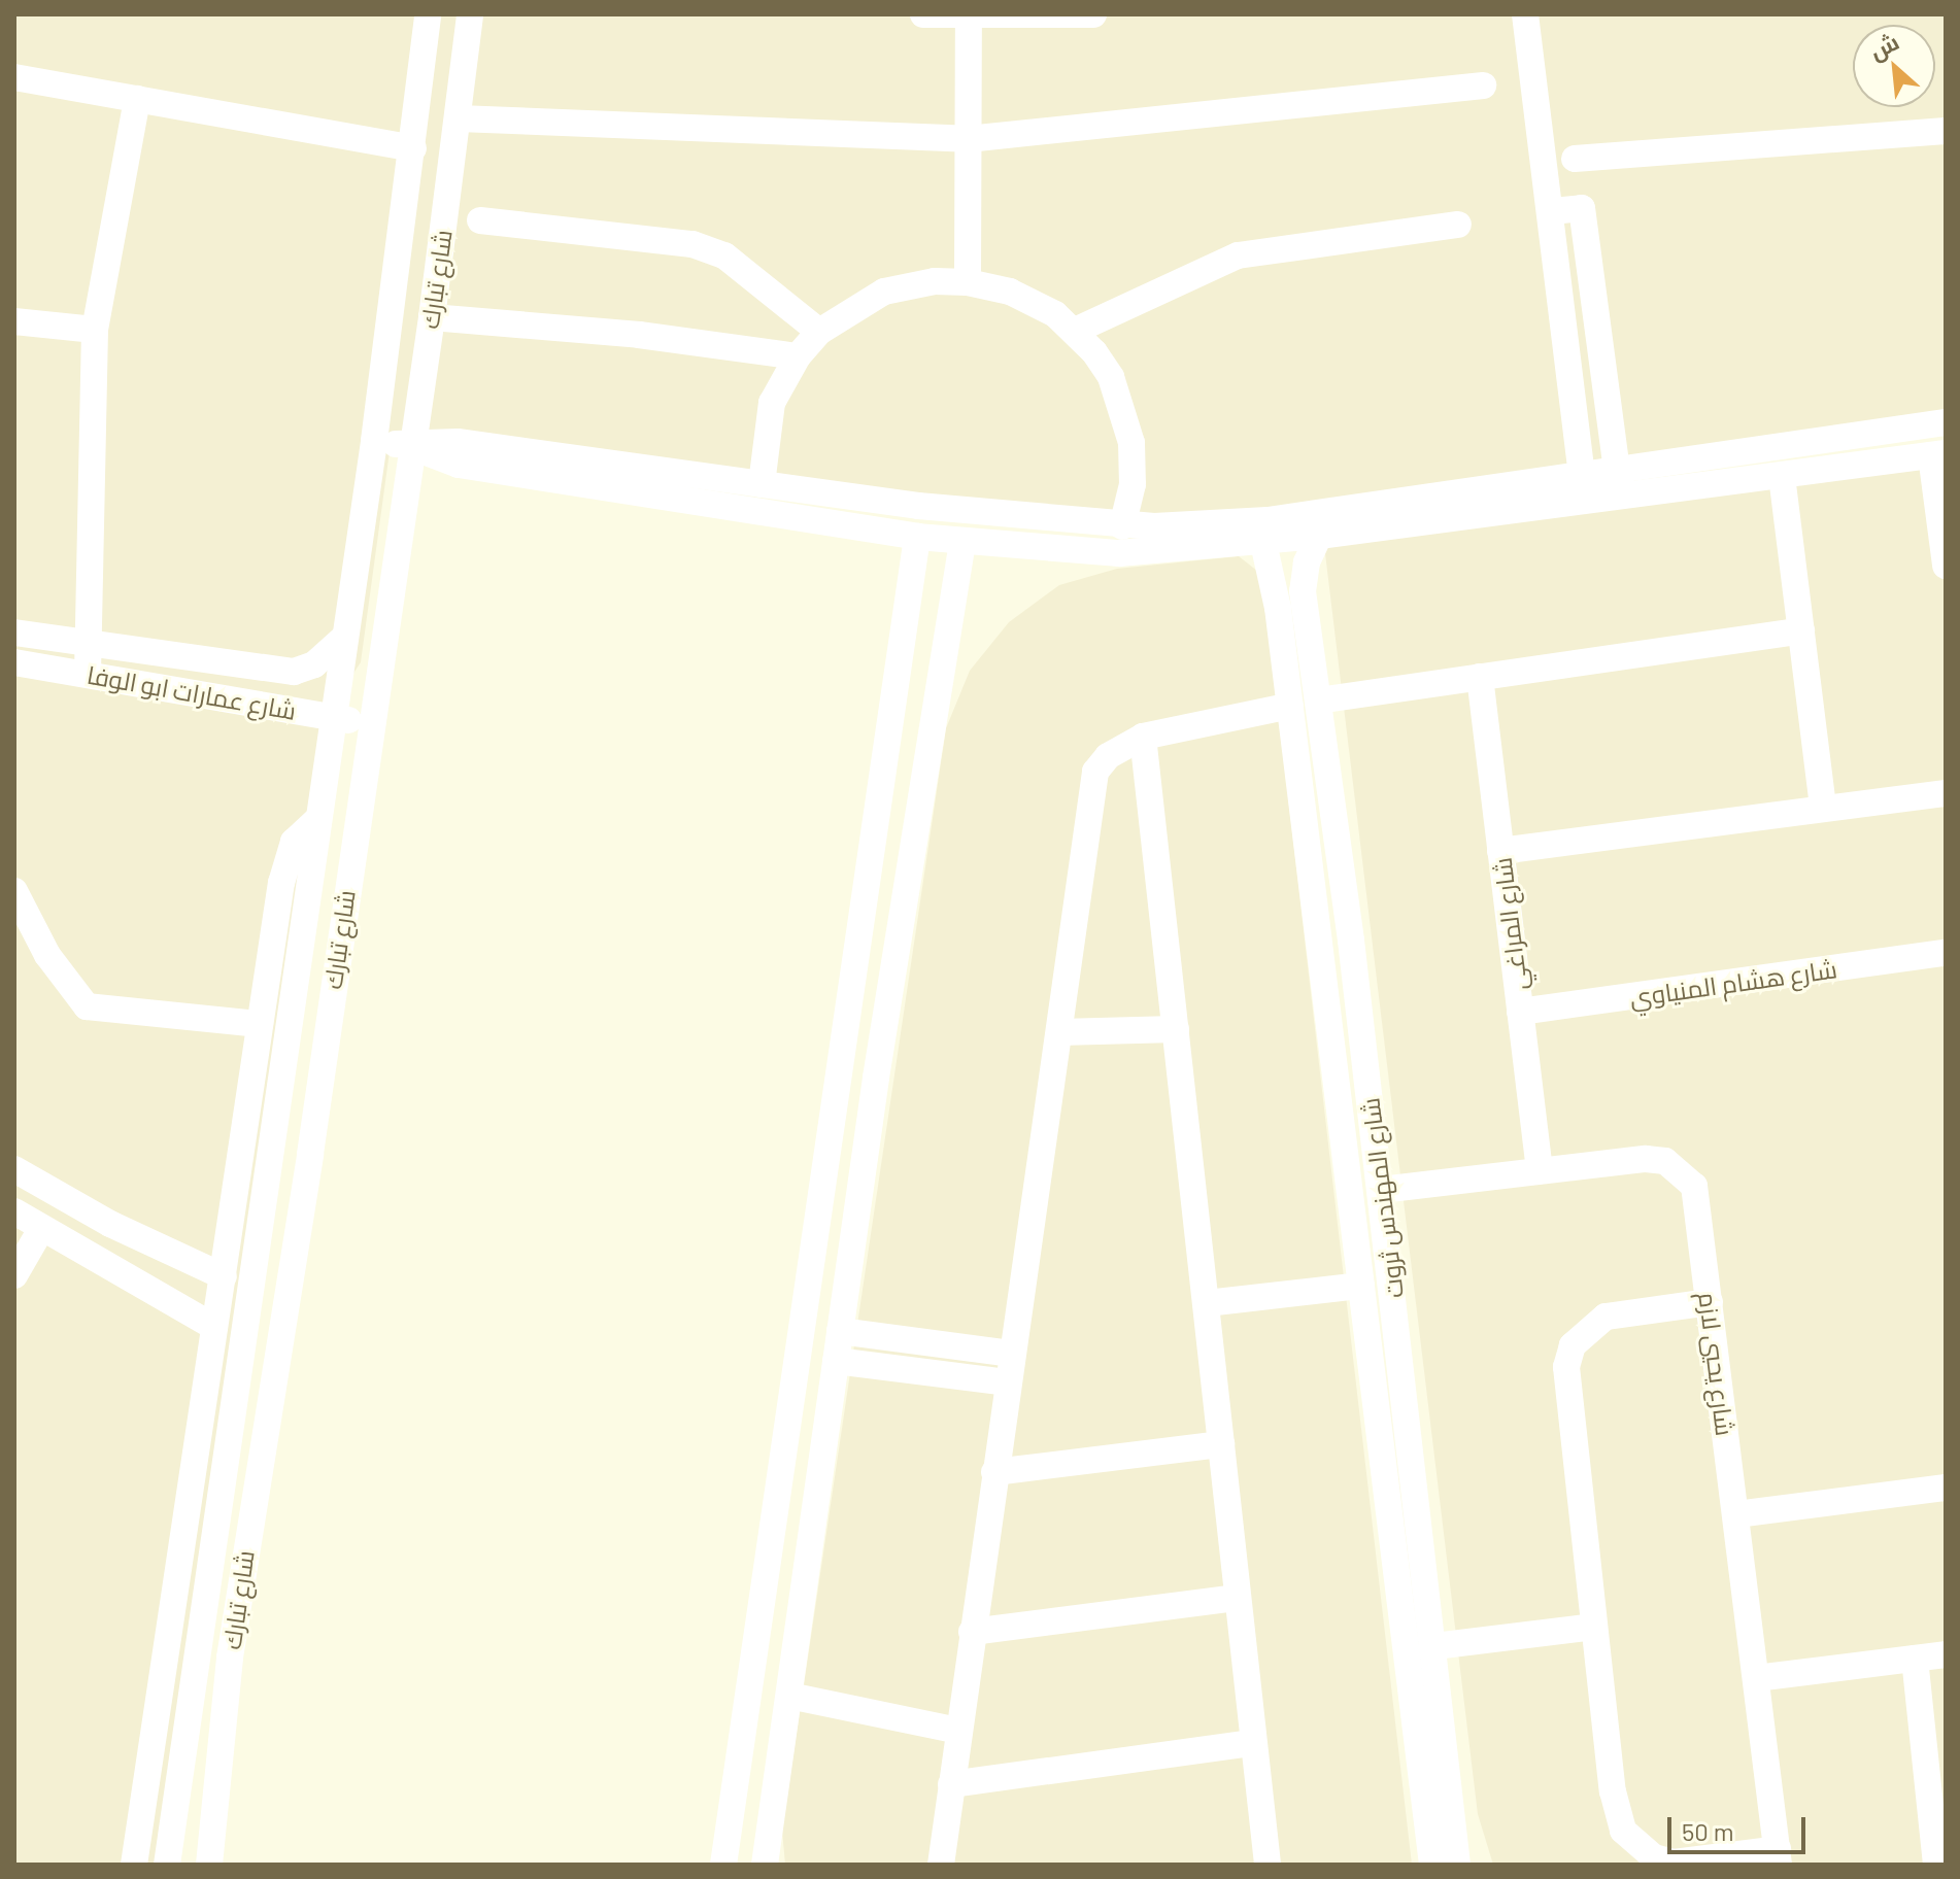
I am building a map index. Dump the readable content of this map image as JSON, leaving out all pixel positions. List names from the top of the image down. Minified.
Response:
{"streets":{"street":["شارع تبارك","شارع عمارات ابو الوفا","شارع المراغي","شارع هشام المنياوي","شارع المهندس ثروت","شارع يحيي لازم"]},"crossings":[["شارع تبارك","شارع عمارات ابو الوفا"],["شارع المراغي","شارع هشام المنياوي"],["شارع المراغي","شارع يحيي لازم"],["شارع المهندس ثروت","شارع يحيي لازم"]],"scale_bar":"50 m","north":"top left"}
